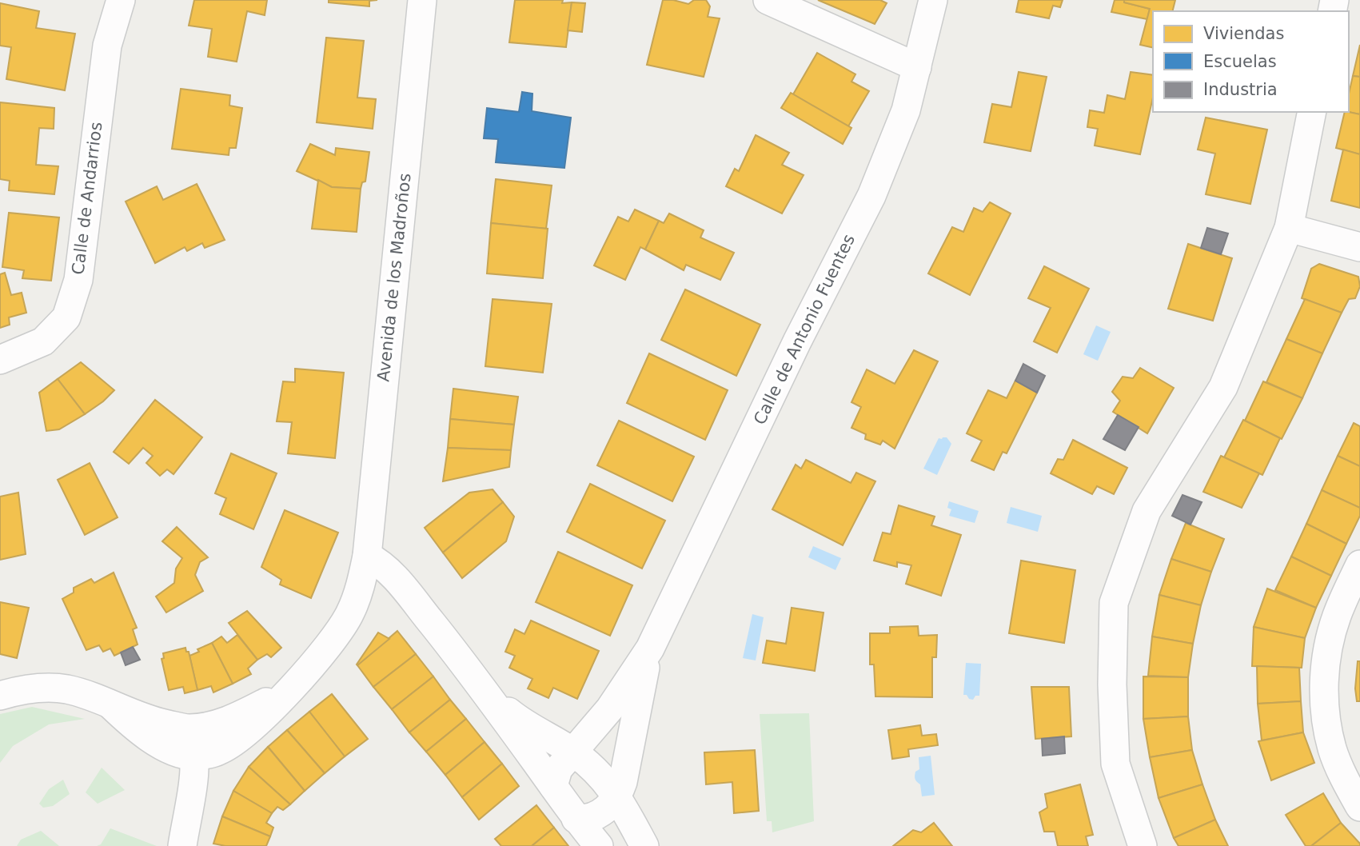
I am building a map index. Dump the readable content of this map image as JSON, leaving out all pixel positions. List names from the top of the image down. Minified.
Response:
{"streets":{"street":["Calle de Andarrios","Avenida de los Madroños","Calle de Antonio Fuentes"]},"legend":["Viviendas","Escuelas","Industria"]}
